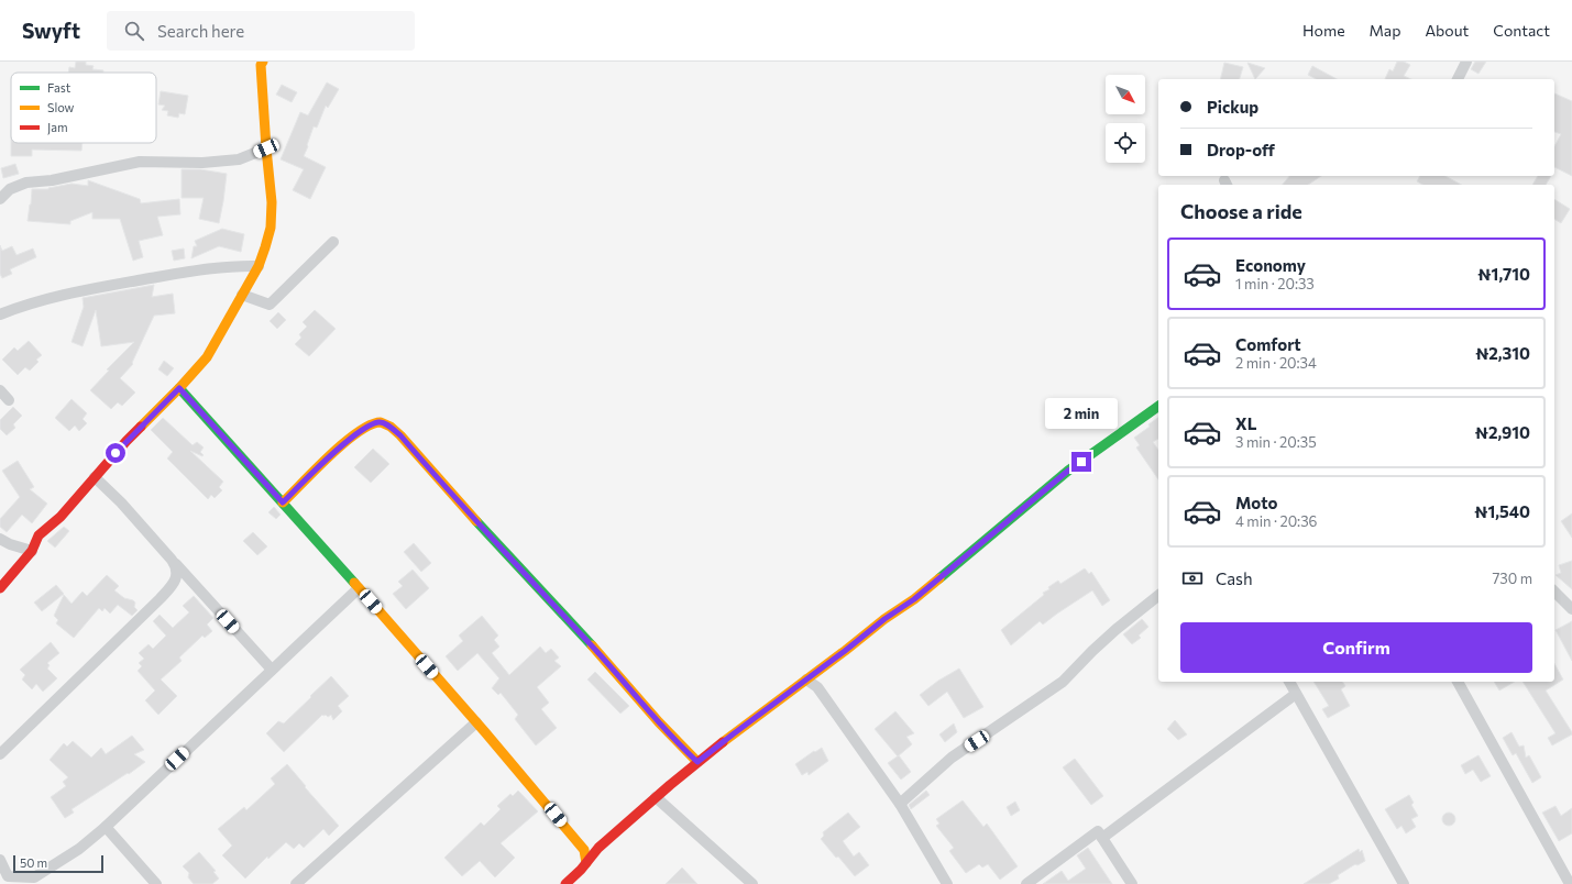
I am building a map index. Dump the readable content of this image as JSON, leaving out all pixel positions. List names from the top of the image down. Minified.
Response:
{"legend":["Fast","Slow","Jam"],"scale_bar":"50 m","north":"bottom right","page":{"header":"Swyft","search":"Search here","nav":["Home","Map","About","Contact"],"banner":["Pickup","Drop-off"],"heading":"Choose a ride","list":[{"name":"Economy","note":"1 min · 20:33","value":"₦1,710"},{"name":"Comfort","note":"2 min · 20:34","value":"₦2,310"},{"name":"XL","note":"3 min · 20:35","value":"₦2,910"},{"name":"Moto","note":"4 min · 20:36","value":"₦1,540"}],"bubble":"2 min","pay":["Cash","730 m"],"buttons":"Confirm","scale":"50 m"}}
